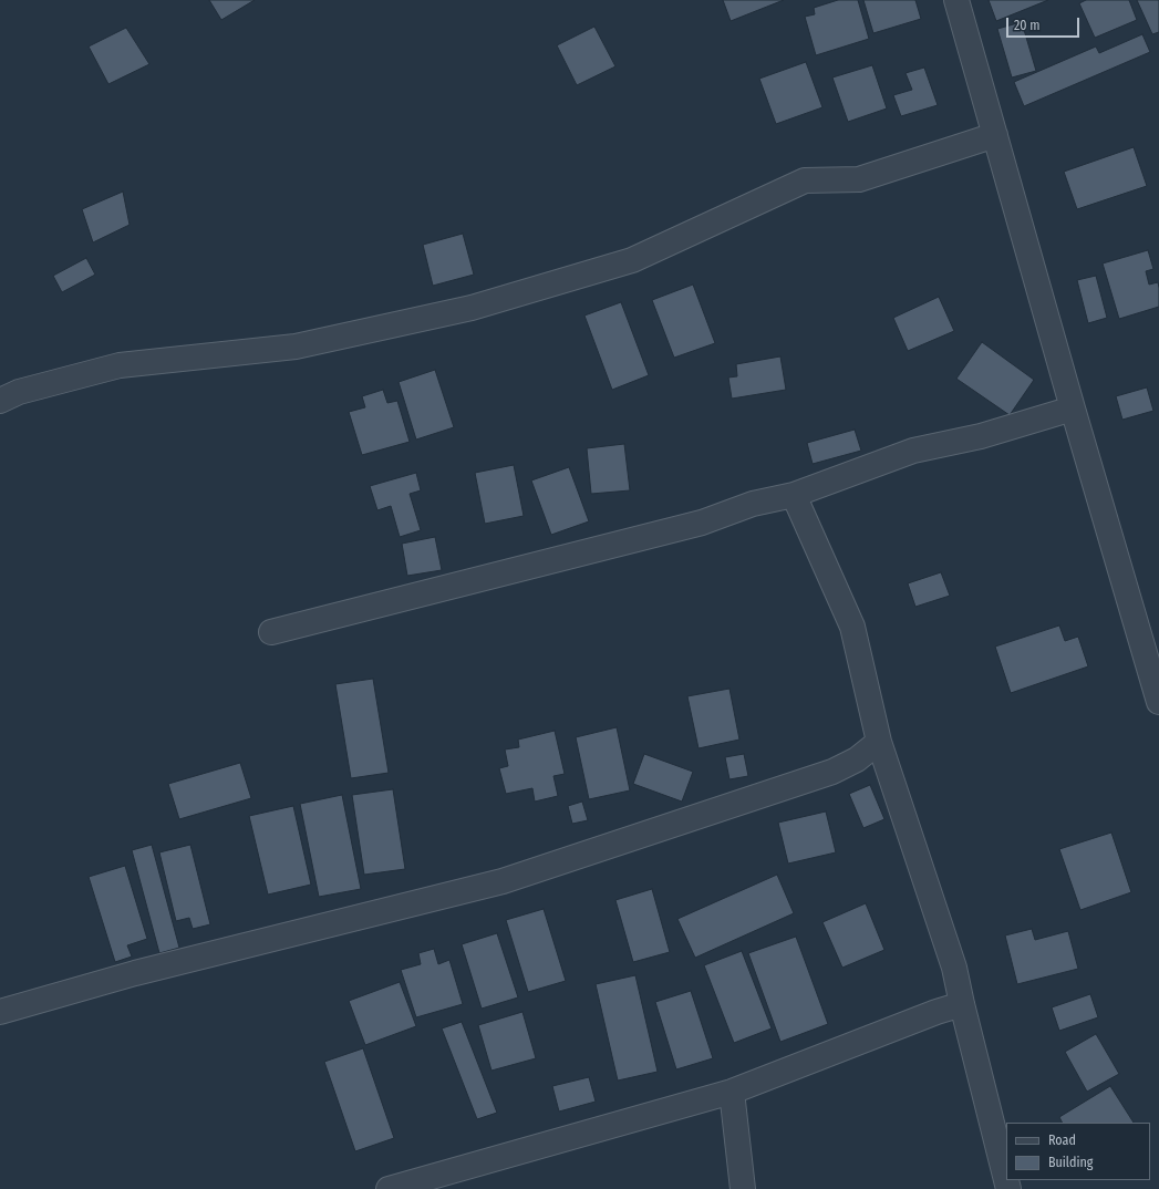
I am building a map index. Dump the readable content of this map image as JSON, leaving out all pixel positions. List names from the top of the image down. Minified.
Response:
{"legend":["Road","Building"],"scale_bar":"20 m"}
